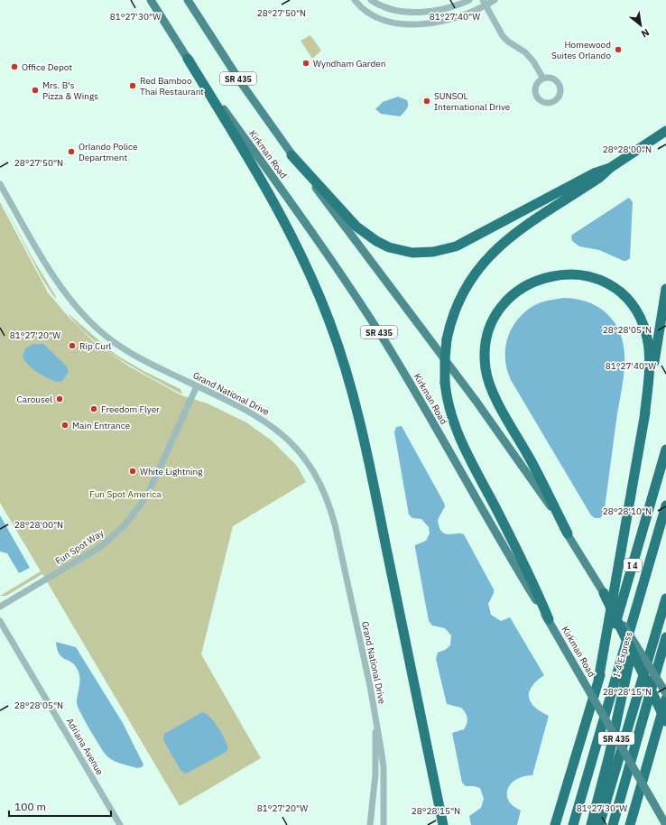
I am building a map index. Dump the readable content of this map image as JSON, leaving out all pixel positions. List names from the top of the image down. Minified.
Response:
{"streets":{"highway":["I 4","I-4 Express"],"main road":["SR 435","Kirkman Road"],"street":["Grand National Drive","Fun Spot Way","Adriana Avenue"]},"crossings":[["Grand National Drive","Fun Spot Way"]],"parks":["Fun Spot America"],"places":["Homewood Suites Orlando","Wyndham Garden","Office Depot","Red Bamboo Thai Restaurant","Mrs. B's Pizza & Wings","SUNSOL International Drive","Orlando Police Department","Rip Curl","Carousel","Freedom Flyer","Main Entrance","White Lightning"],"scale_bar":"100 m","north":"bottom right","coordinates":["28°27'50\"N","81°27'30\"W","81°27'40\"W","28°28'00\"N","28°28'05\"N","81°27'20\"W","28°28'10\"N","28°28'15\"N"]}
